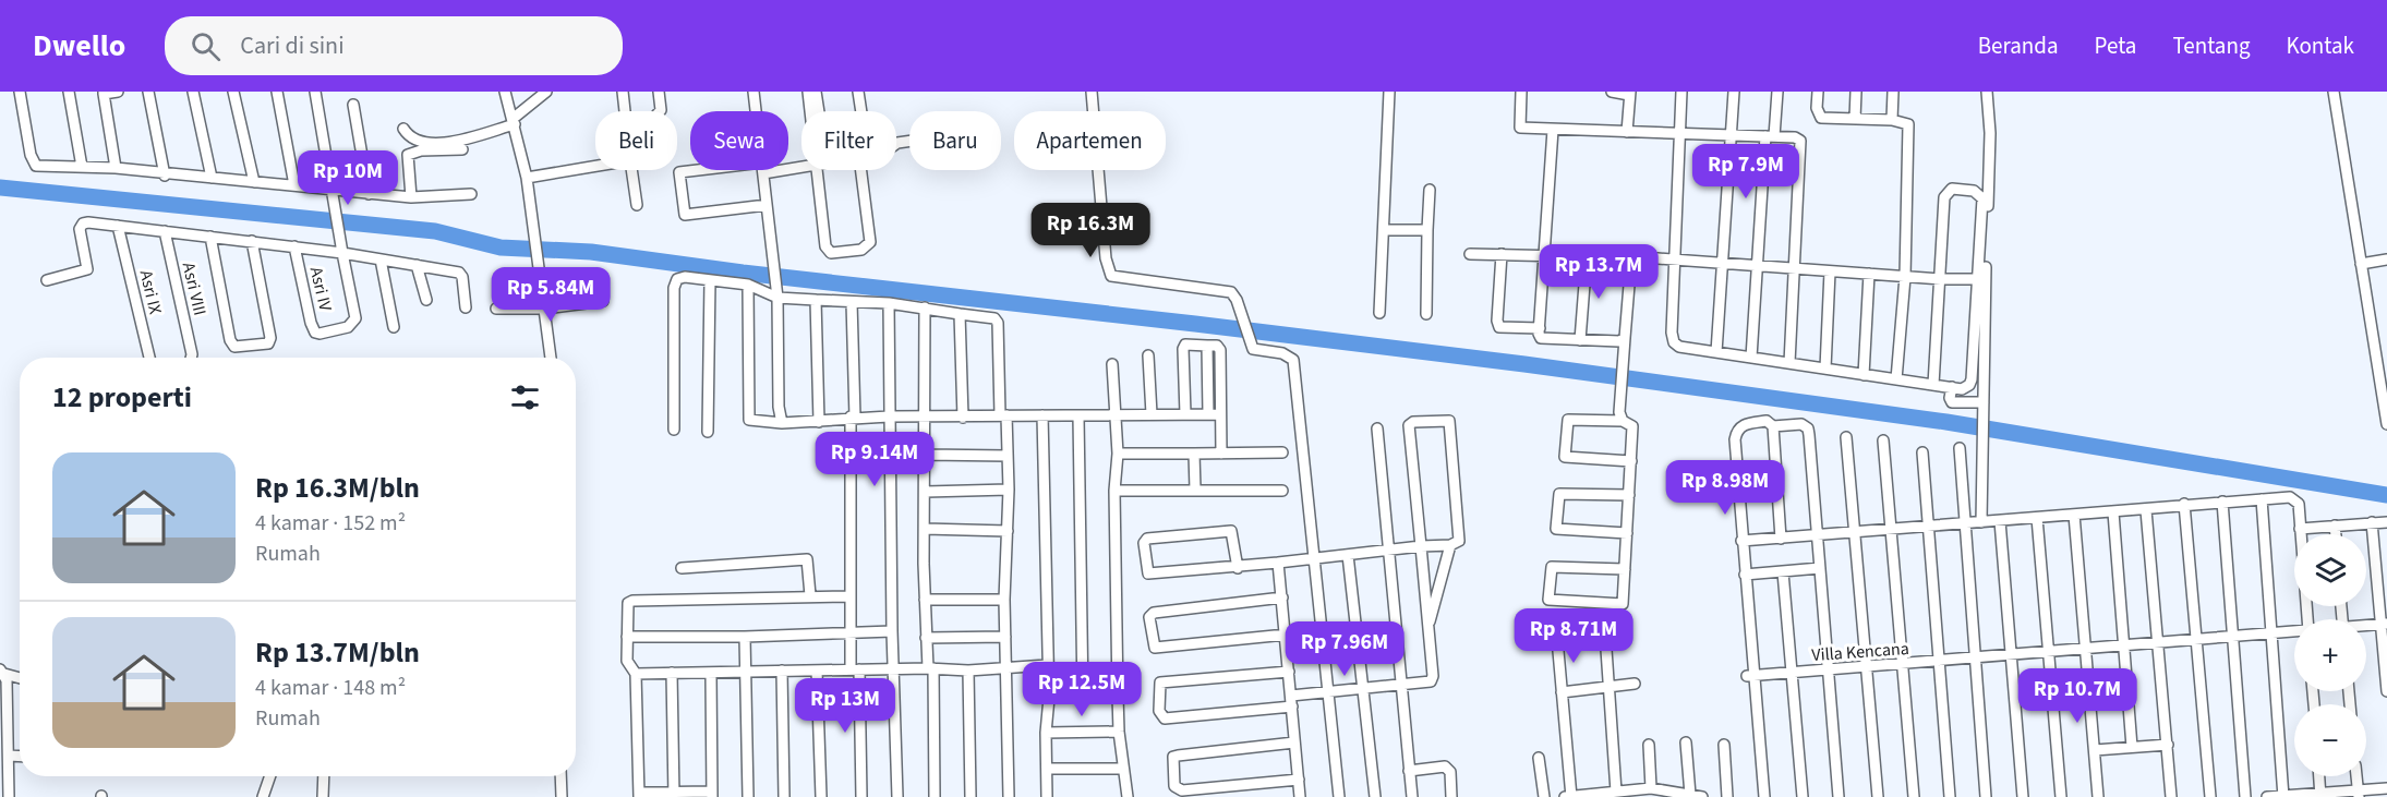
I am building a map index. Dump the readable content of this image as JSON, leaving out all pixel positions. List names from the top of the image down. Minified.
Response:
{"streets":{"street":["Asri VIII","Asri IV","Asri IX","Villa Kencana"]},"page":{"header":"Dwello","search":"Cari di sini","nav":["Beranda","Peta","Tentang","Kontak"],"chip":["Beli","Sewa","Filter","Baru","Apartemen"],"price":["Rp 7.9M","Rp 10M","Rp 16.3M","Rp 13.7M","Rp 5.84M","Rp 9.14M","Rp 8.98M","Rp 8.71M","Rp 7.96M","Rp 12.5M","Rp 10.7M","Rp 13M"],"heading":"12 properti","list":[{"name":"Rp 16.3M/bln","note":"4 kamar · 152 m² · Rumah"},{"name":"Rp 13.7M/bln","note":"4 kamar · 148 m² · Rumah"}],"map_buttons":["+","−"]}}
